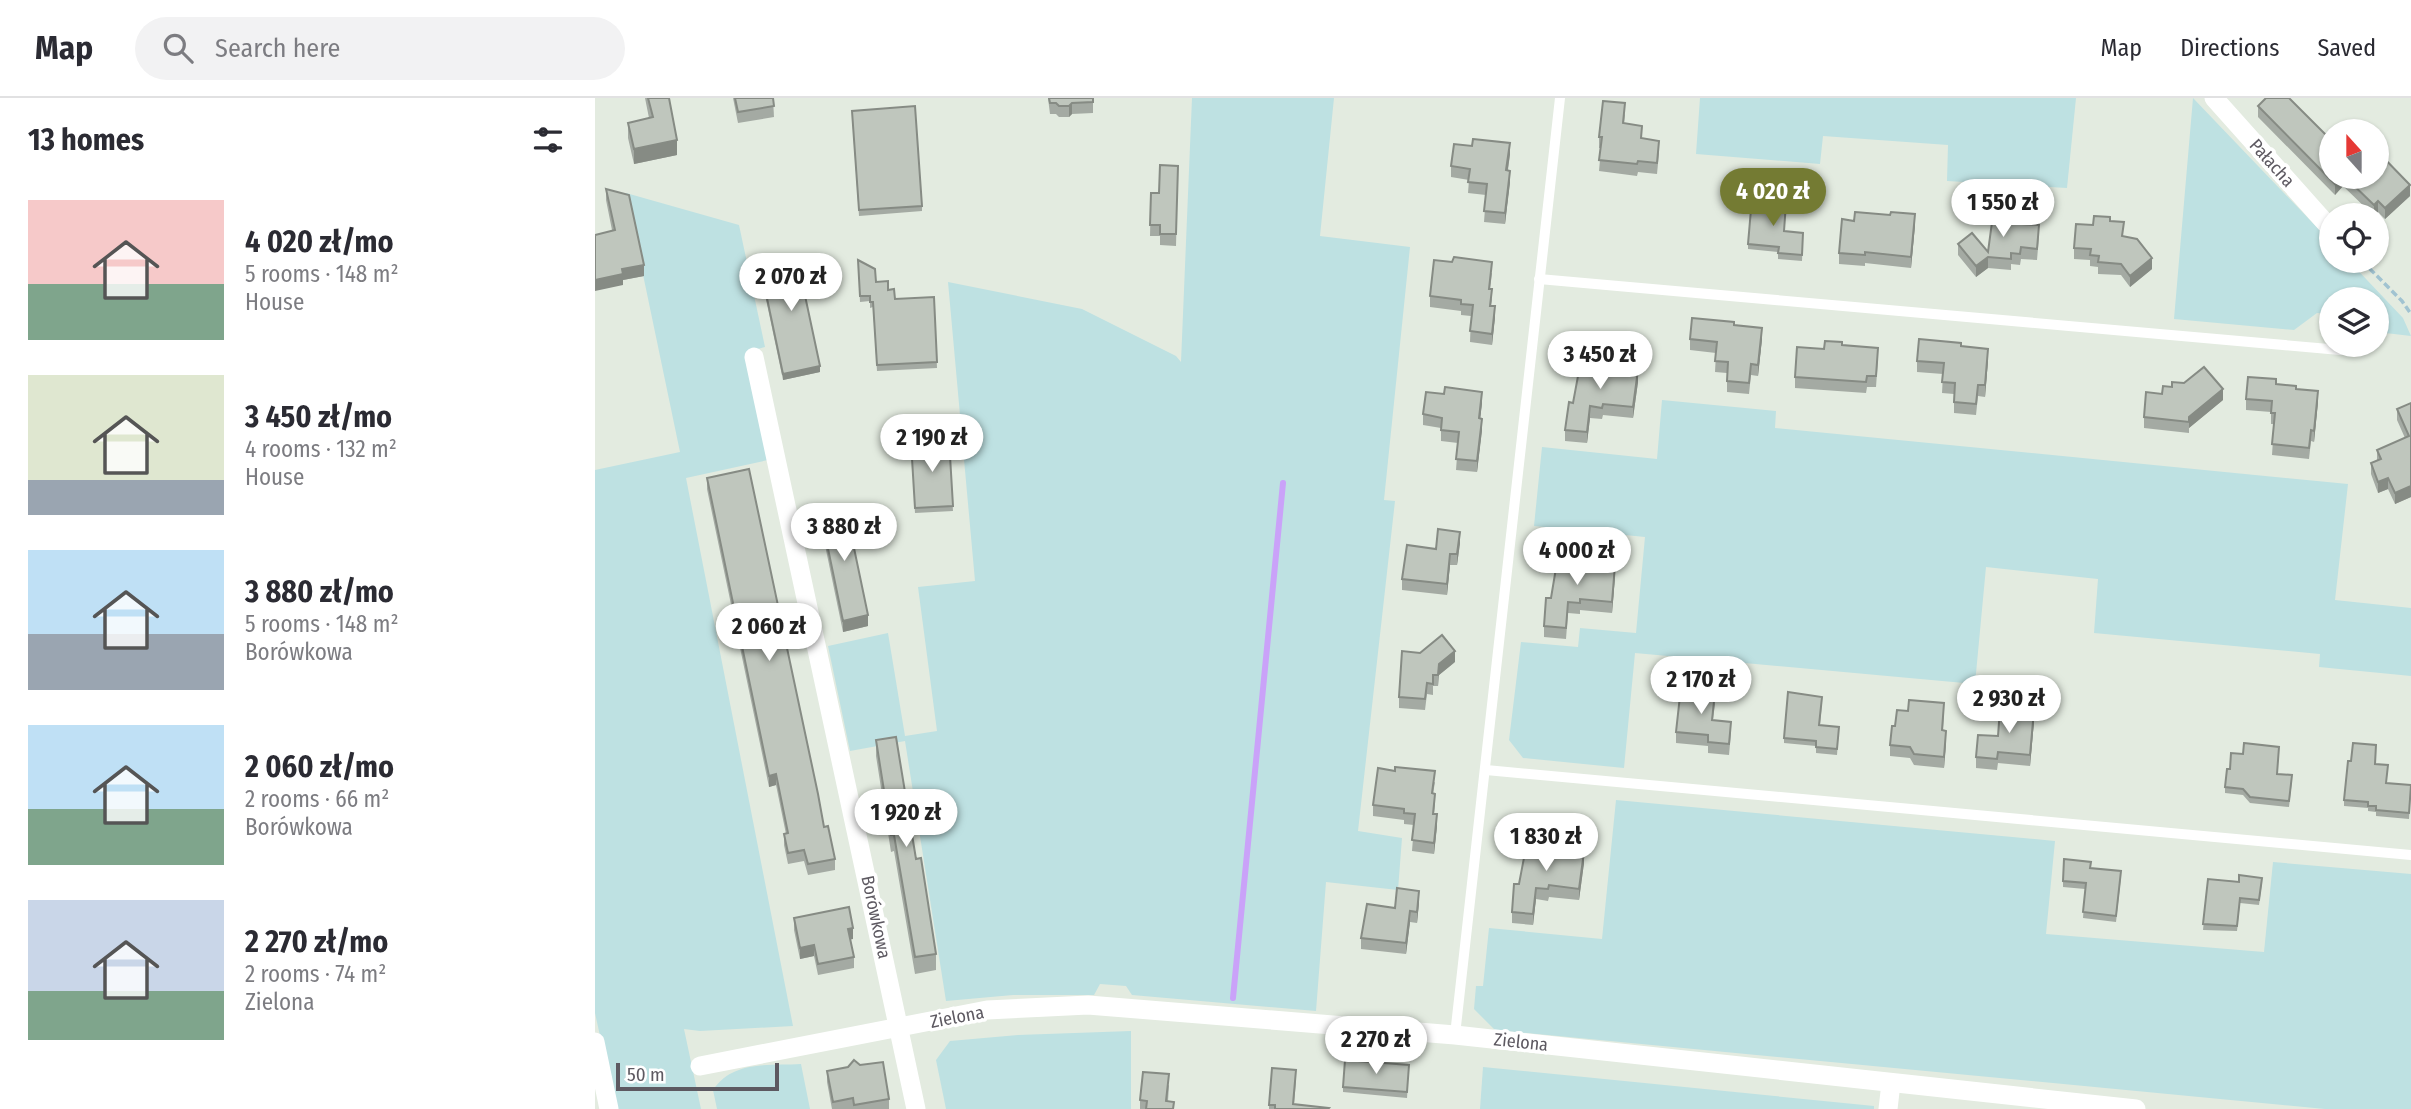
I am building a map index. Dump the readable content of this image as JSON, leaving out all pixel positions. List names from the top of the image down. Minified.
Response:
{"streets":{"street":["Pałacha","Borówkowa","Zielona"]},"crossings":[["Borówkowa","Zielona"]],"scale_bar":"50 m","north":"top","page":{"header":"Map","search":"Search here","nav":["Map","Directions","Saved"],"heading":"13 homes","price":["4 020 zł","1 550 zł","2 070 zł","3 450 zł","2 190 zł","3 880 zł","4 000 zł","2 060 zł","2 170 zł","2 930 zł","1 920 zł","1 830 zł","2 270 zł"],"list":[{"name":"4 020 zł/mo","note":"5 rooms · 148 m² · House"},{"name":"3 450 zł/mo","note":"4 rooms · 132 m² · House"},{"name":"3 880 zł/mo","note":"5 rooms · 148 m² · Borówkowa"},{"name":"2 060 zł/mo","note":"2 rooms · 66 m² · Borówkowa"},{"name":"2 270 zł/mo","note":"2 rooms · 74 m² · Zielona"}],"scale":"50 m"}}
